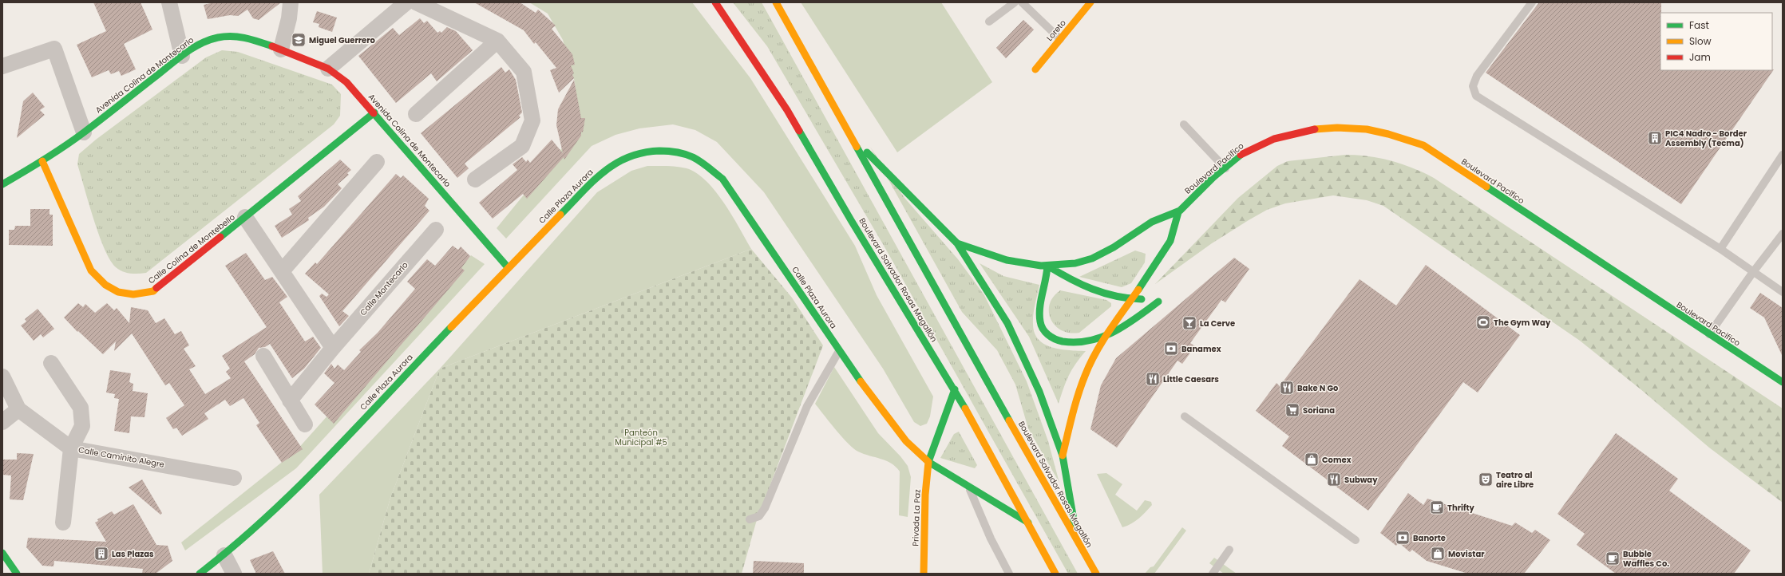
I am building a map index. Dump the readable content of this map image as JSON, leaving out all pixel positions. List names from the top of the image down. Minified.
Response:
{"streets":{"main road":["Loreto","Avenida Colina de Montecarlo","Boulevard Pacífico","Calle Plaza Aurora","Calle Colina de Montebello","Boulevard Salvador Rosas Magallón","Privada La Paz"],"street":["Calle Montecarlo","Calle Caminito Alegre"]},"crossings":[["Avenida Colina de Montecarlo","Calle Plaza Aurora"],["Avenida Colina de Montecarlo","Calle Colina de Montebello"],["Calle Plaza Aurora","Boulevard Salvador Rosas Magallón"],["Calle Plaza Aurora","Privada La Paz"],["Boulevard Salvador Rosas Magallón","Privada La Paz"]],"parks":["Panteón Municipal #5"],"places":{"school or university":["Miguel Guerrero"],"building":["PIC4 Nadro - Border Assembly (Tecma)","Las Plazas"],"sports":["The Gym Way"],"bar":["La Cerve"],"bank":["Banamex","Banorte"],"restaurant":["Little Caesars","Bake N Go","Subway"],"supermarket":["Soriana"],"shop":["Comex","Movistar"],"theatre":["Teatro al aire Libre"],"cafe":["Thrifty","Bubble Waffles Co."]},"legend":["Fast","Slow","Jam"]}
